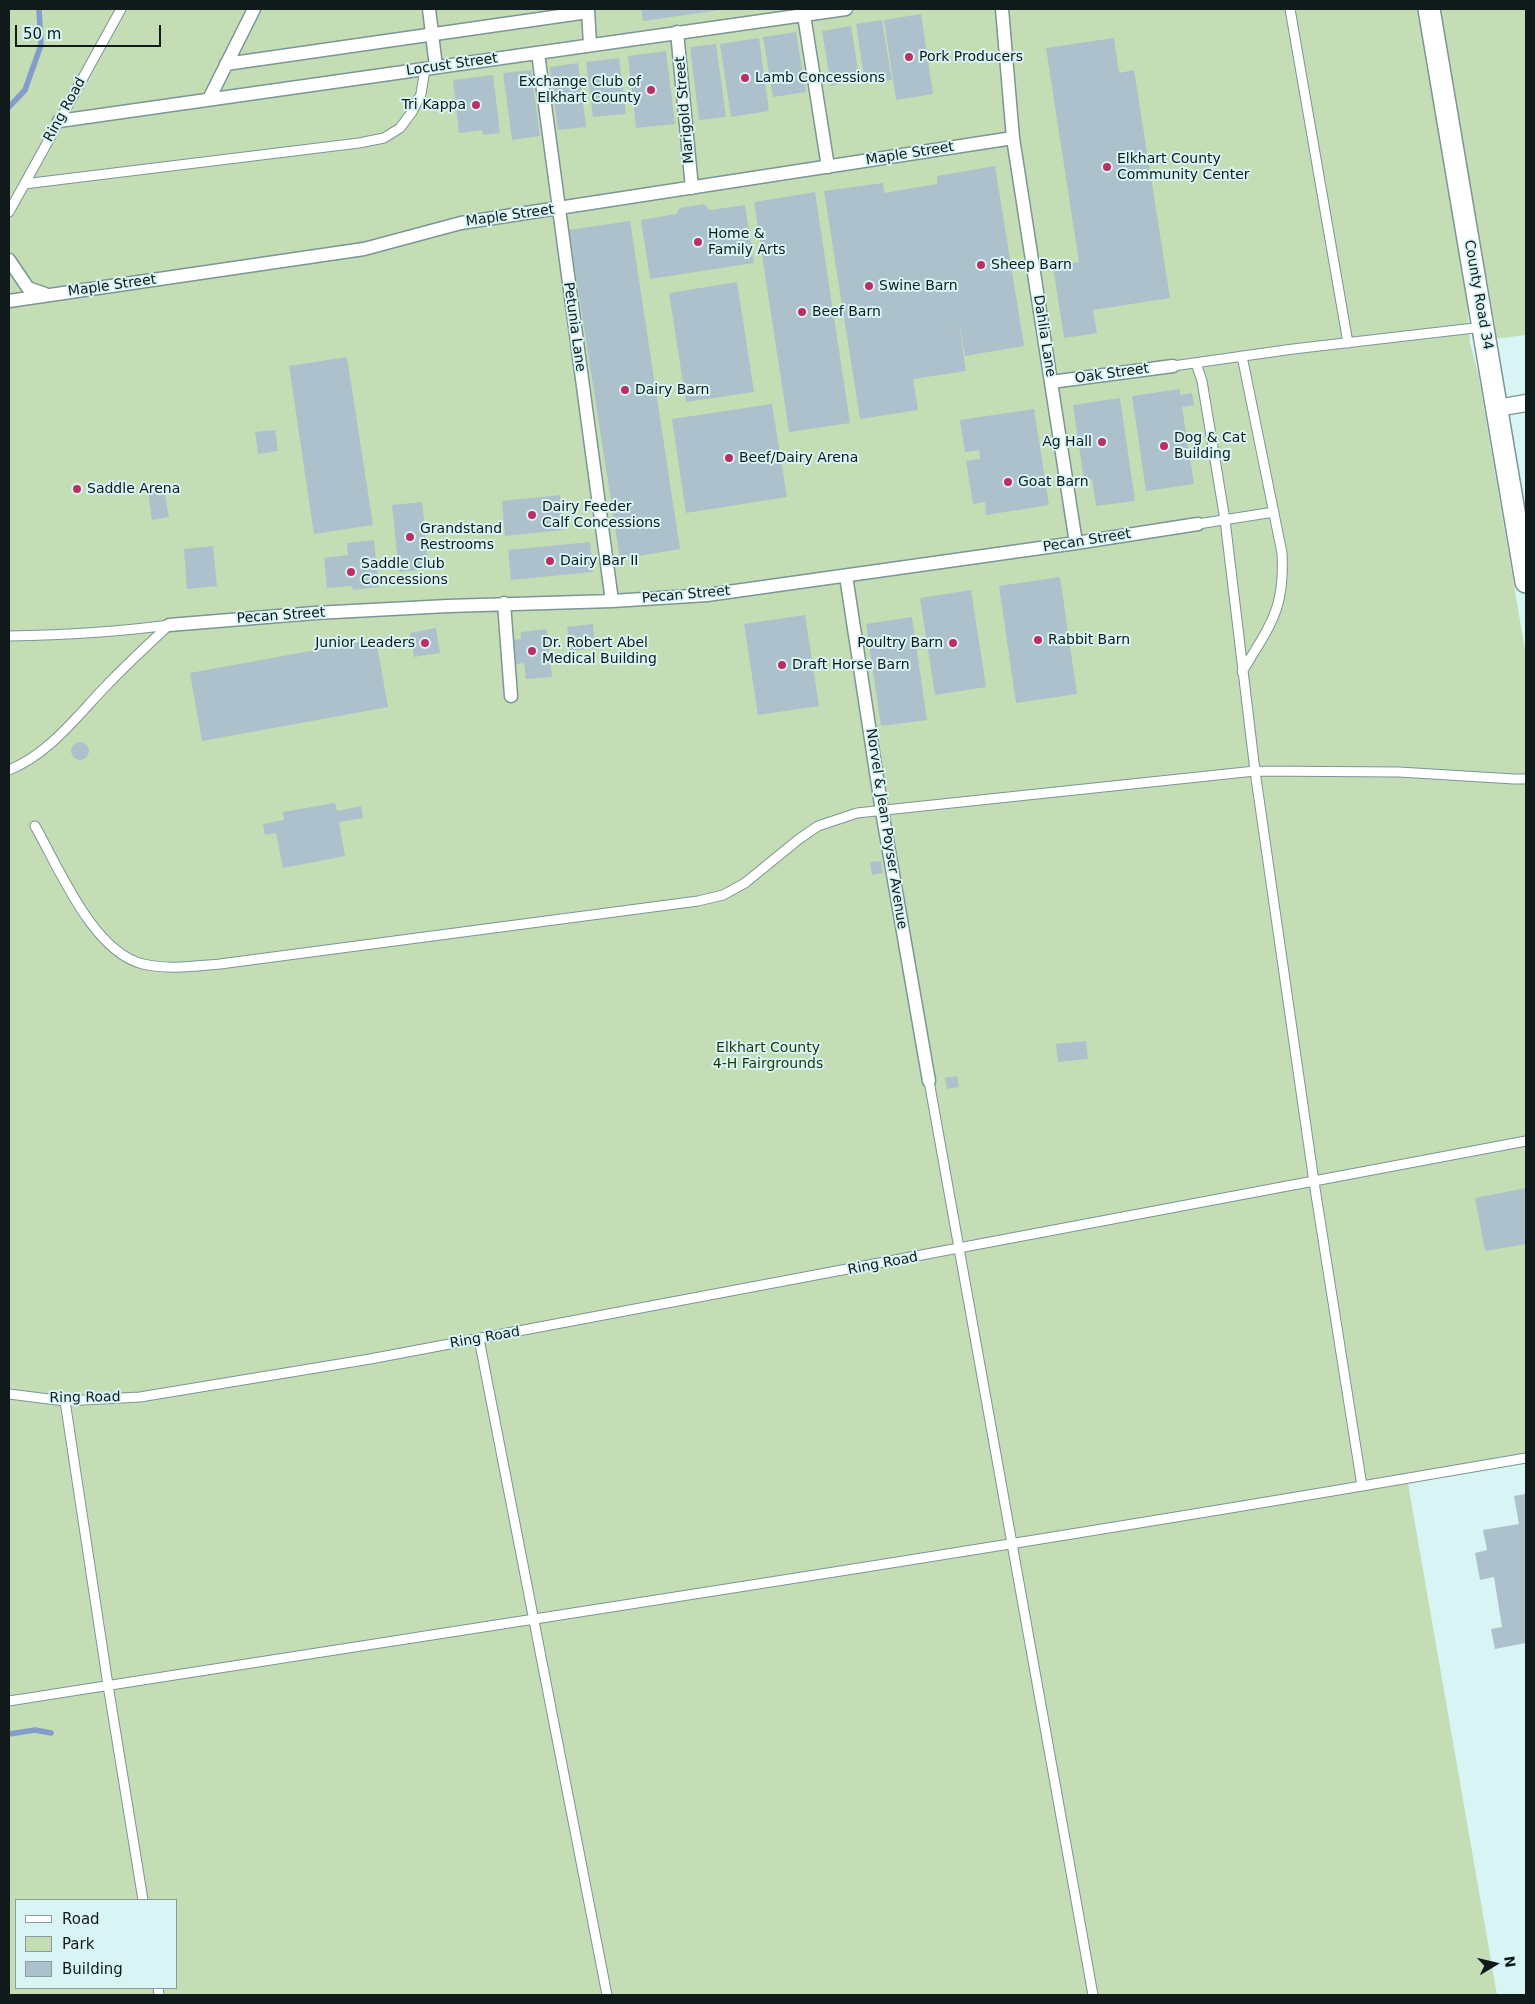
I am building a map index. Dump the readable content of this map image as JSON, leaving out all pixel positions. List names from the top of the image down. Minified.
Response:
{"streets":{"street":["Locust Street","Marigold Street","Maple Street","County Road 34","Petunia Lane","Dahlia Lane","Oak Street","Pecan Street","Norvel & Jean Poyser Avenue"],"lane":["Ring Road"]},"crossings":[["Locust Street","Ring Road"],["Locust Street","Marigold Street"],["Locust Street","Petunia Lane"],["Marigold Street","Maple Street"],["Maple Street","Petunia Lane"],["Maple Street","Dahlia Lane"],["Petunia Lane","Pecan Street"],["Dahlia Lane","Oak Street"],["Dahlia Lane","Pecan Street"],["Pecan Street","Norvel & Jean Poyser Avenue"]],"parks":["Elkhart County 4-H Fairgrounds"],"places":["Pork Producers","Lamb Concessions","Exchange Club of Elkhart County","Tri Kappa","Elkhart County Community Center","Home & Family Arts","Sheep Barn","Swine Barn","Beef Barn","Dairy Barn","Ag Hall","Dog & Cat Building","Beef/Dairy Arena","Goat Barn","Saddle Arena","Dairy Feeder Calf Concessions","Grandstand Restrooms","Dairy Bar II","Saddle Club Concessions","Rabbit Barn","Junior Leaders","Poultry Barn","Dr. Robert Abel Medical Building","Draft Horse Barn"],"legend":["Road","Park","Building"],"scale_bar":"50 m","north":"right"}
